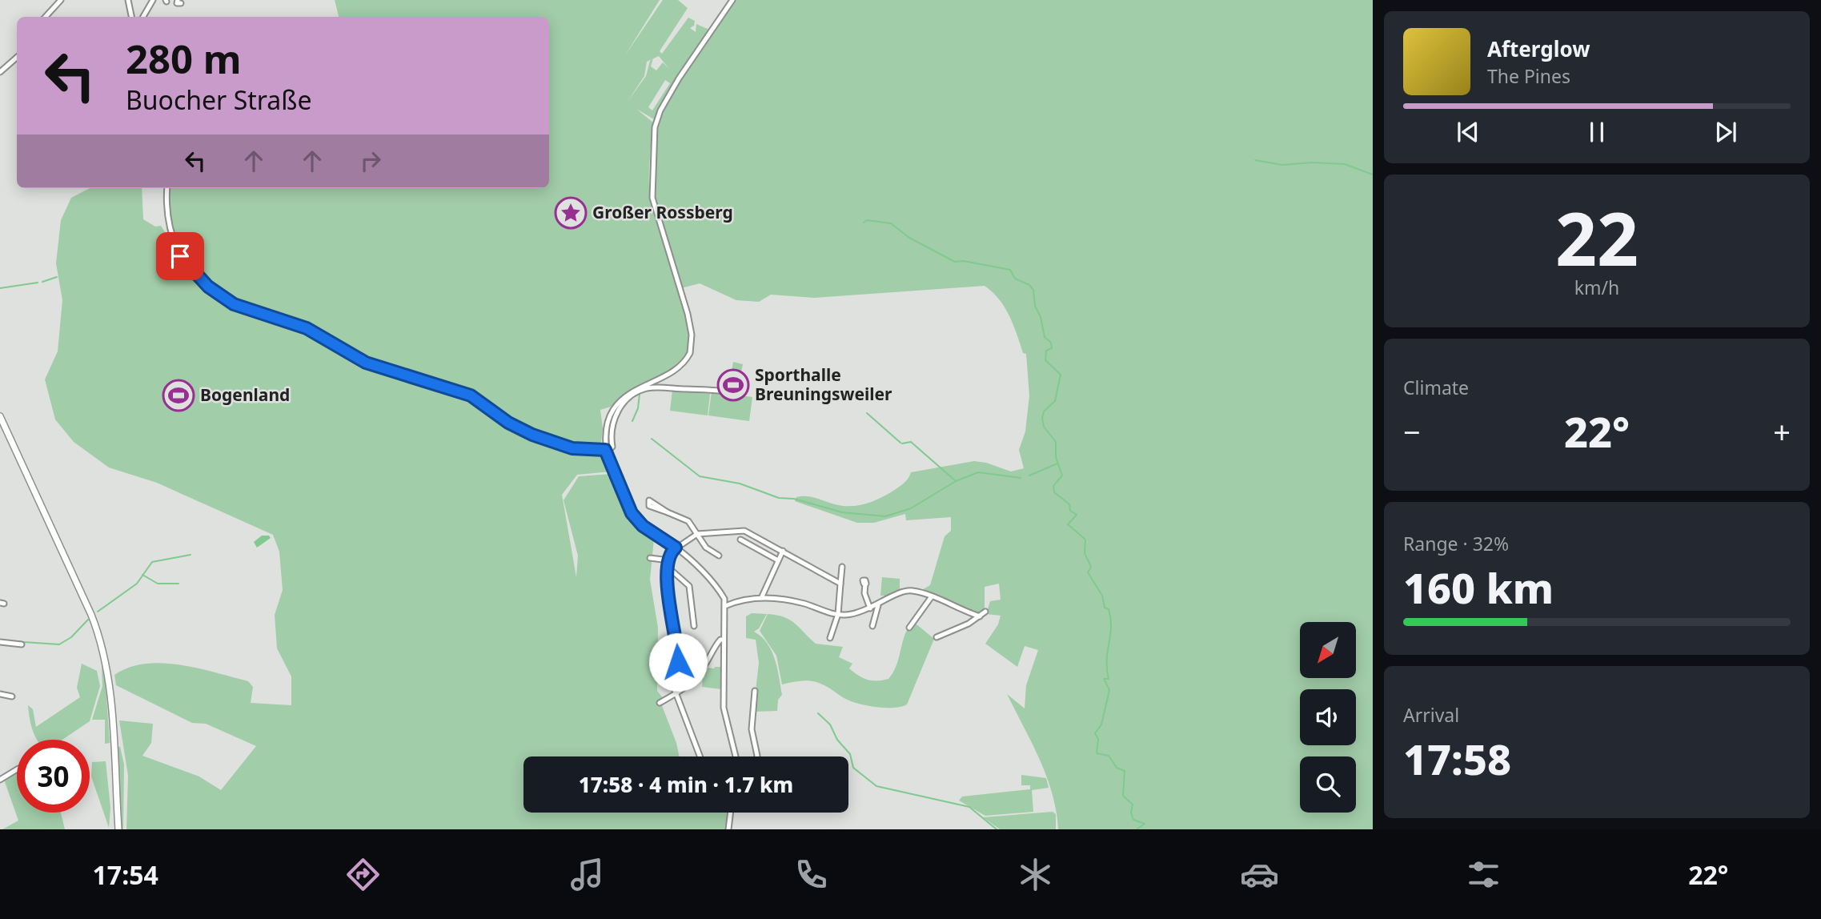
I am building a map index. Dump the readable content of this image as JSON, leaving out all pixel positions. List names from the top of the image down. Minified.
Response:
{"places":{"place":["Großer Rossberg"],"sports":["Sporthalle Breuningsweiler","Bogenland"]},"north":"bottom left","page":{"turn":["280 m","Buocher Straße"],"song":["Afterglow","The Pines"],"tile":[["22","km/h"],"Climate",["Range · 32%","160 km"],["Arrival","17:58"]],"heat":["−","22°","+"],"limit":"30","trip":"17:58 · 4 min · 1.7 km","tabs":["17:54","22°"]}}
